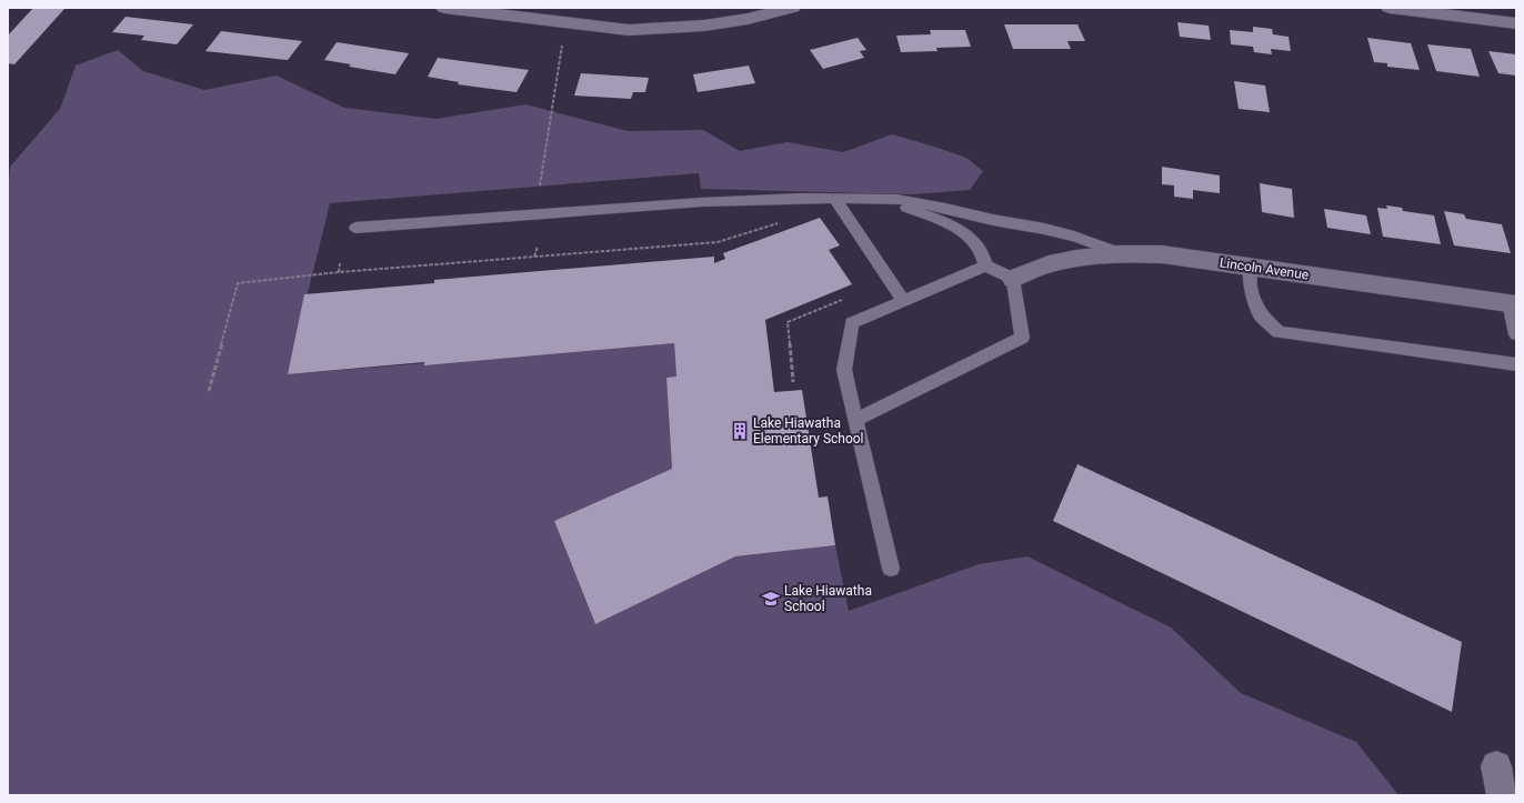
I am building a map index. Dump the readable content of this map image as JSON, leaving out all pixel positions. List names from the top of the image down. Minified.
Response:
{"streets":{"street":["Lincoln Avenue"]},"places":{"building":["Lake Hiawatha Elementary School"],"school or university":["Lake Hiawatha School"]}}
